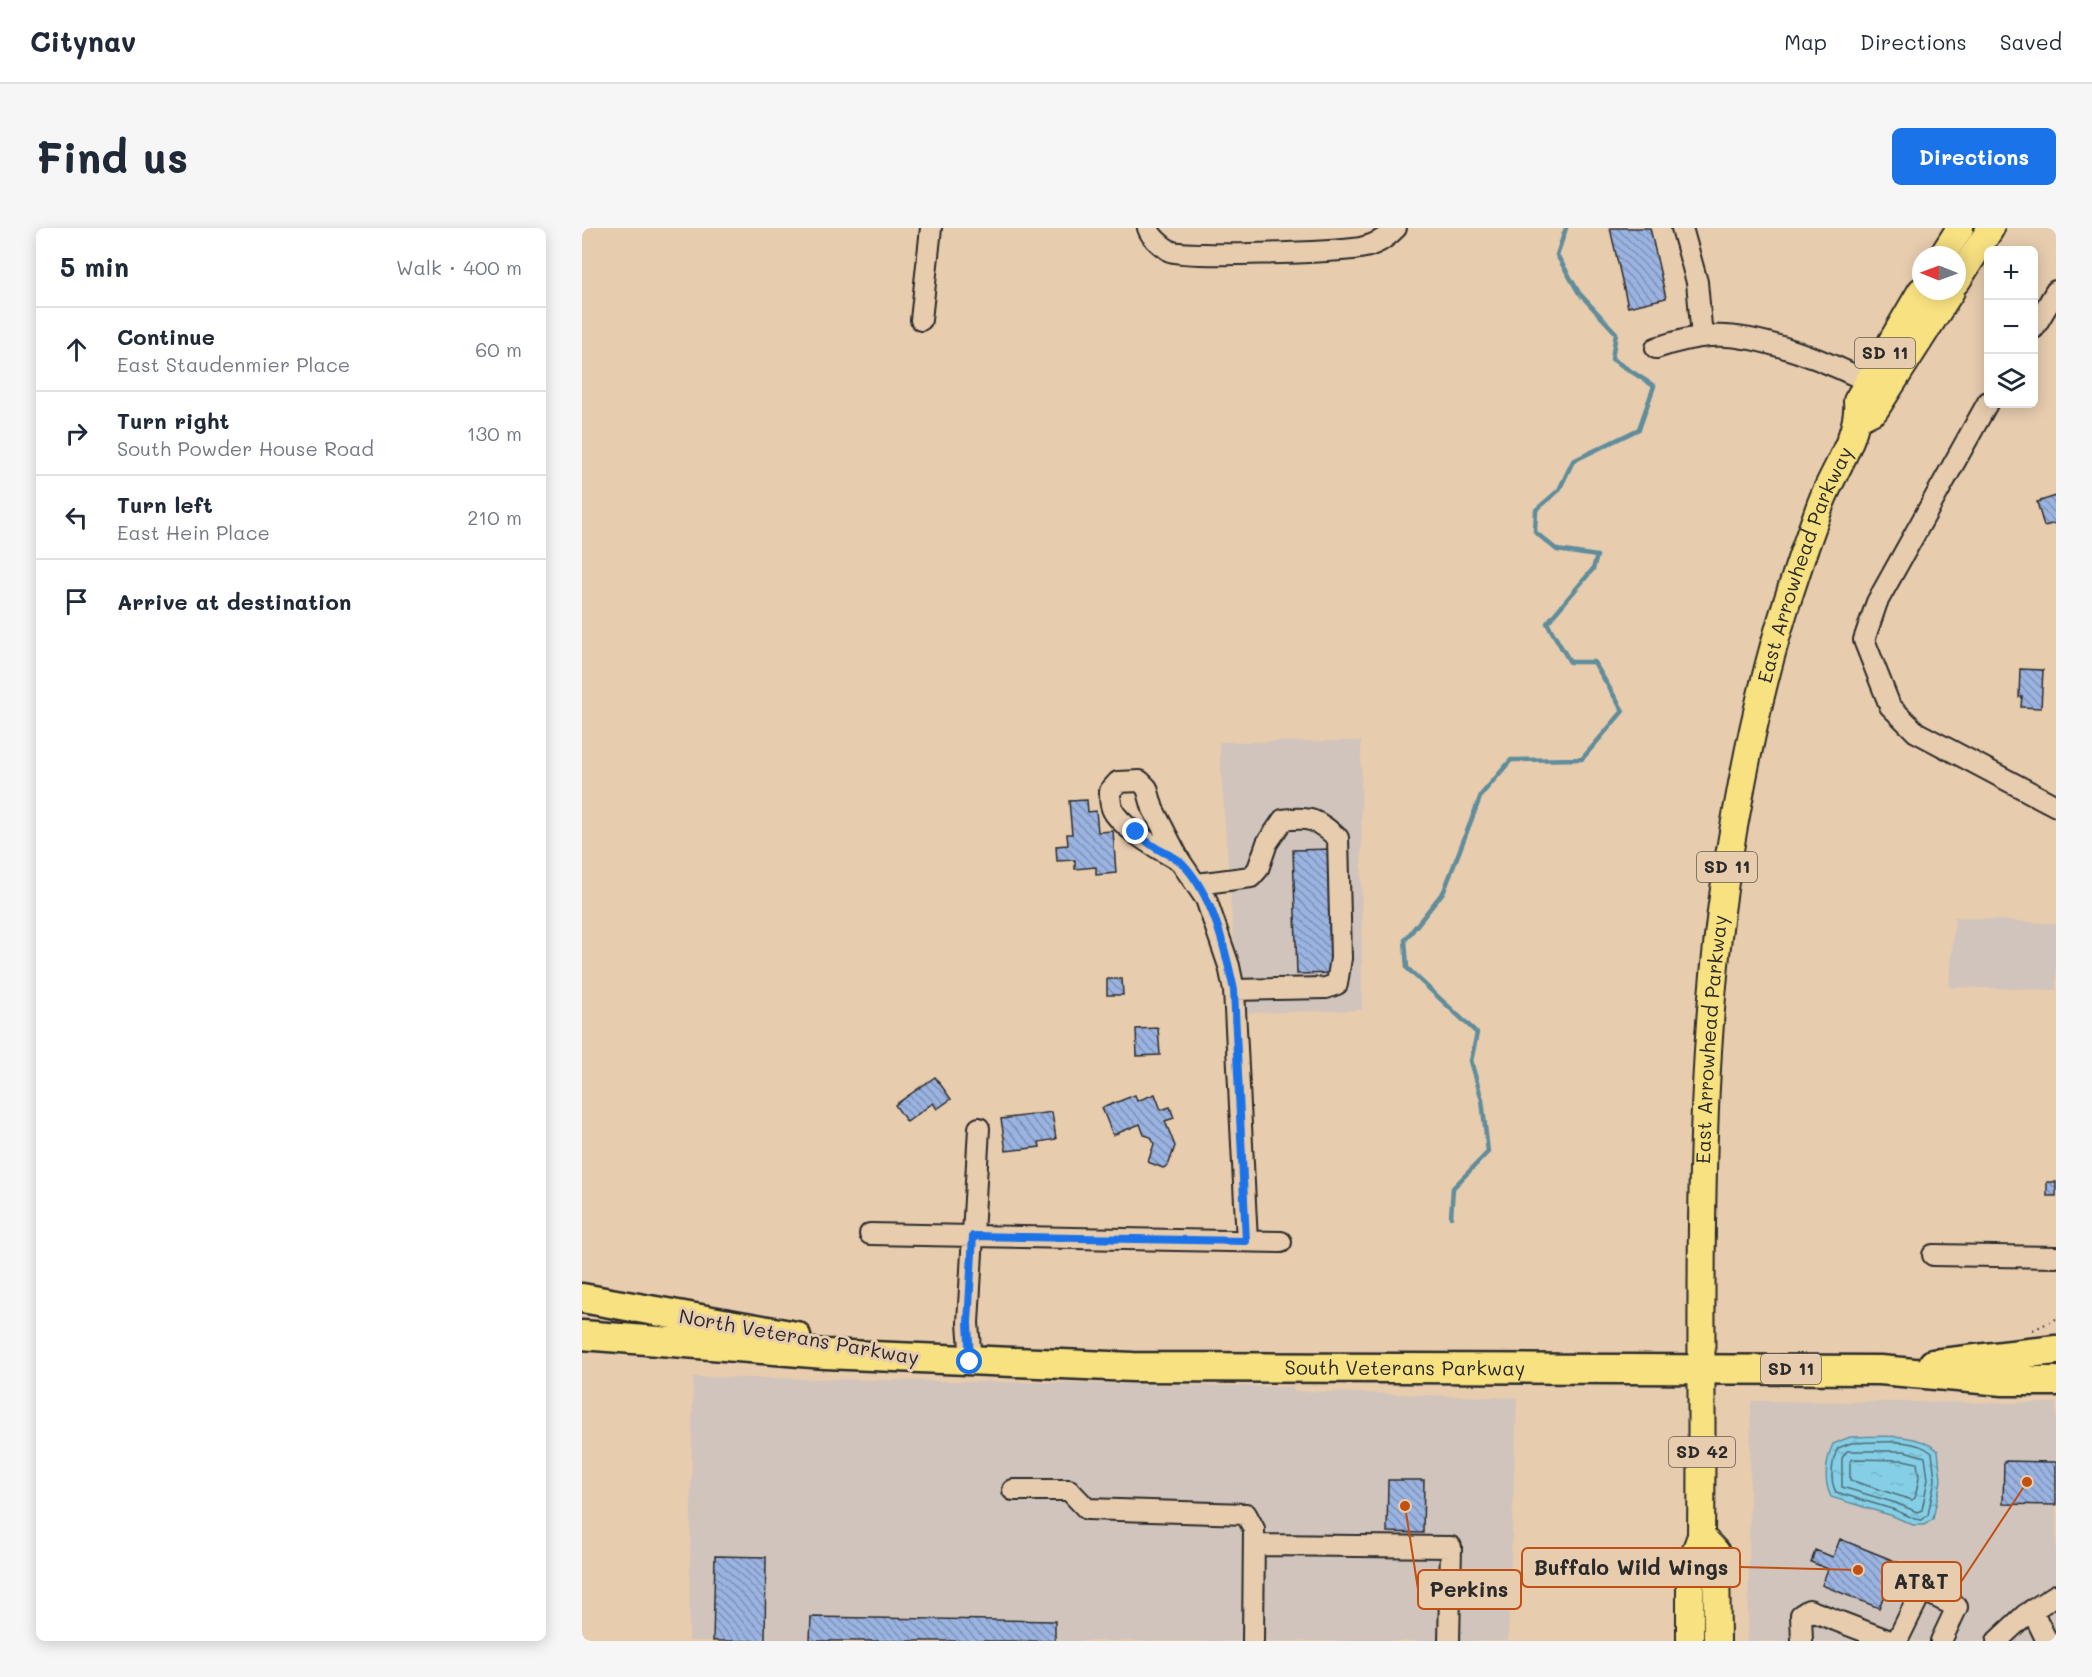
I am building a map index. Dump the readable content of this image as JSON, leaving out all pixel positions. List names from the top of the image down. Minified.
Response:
{"streets":{"highway":["SD 11","North Veterans Parkway","South Veterans Parkway"],"main road":["East Arrowhead Parkway","SD 42"]},"crossings":[["East Arrowhead Parkway","South Veterans Parkway"],["North Veterans Parkway","South Veterans Parkway"]],"places":["AT&T","Perkins","Buffalo Wild Wings"],"north":"left","page":{"header":"Citynav","nav":["Map","Directions","Saved"],"buttons":"Directions","title":"Find us","heading":["5 min","Walk · 400 m"],"map_buttons":["+","−"],"list":[["Continue","East Staudenmier Place","60 m"],["Turn right","South Powder House Road","130 m"],["Turn left","East Hein Place","210 m"],"Arrive at destination"]}}
